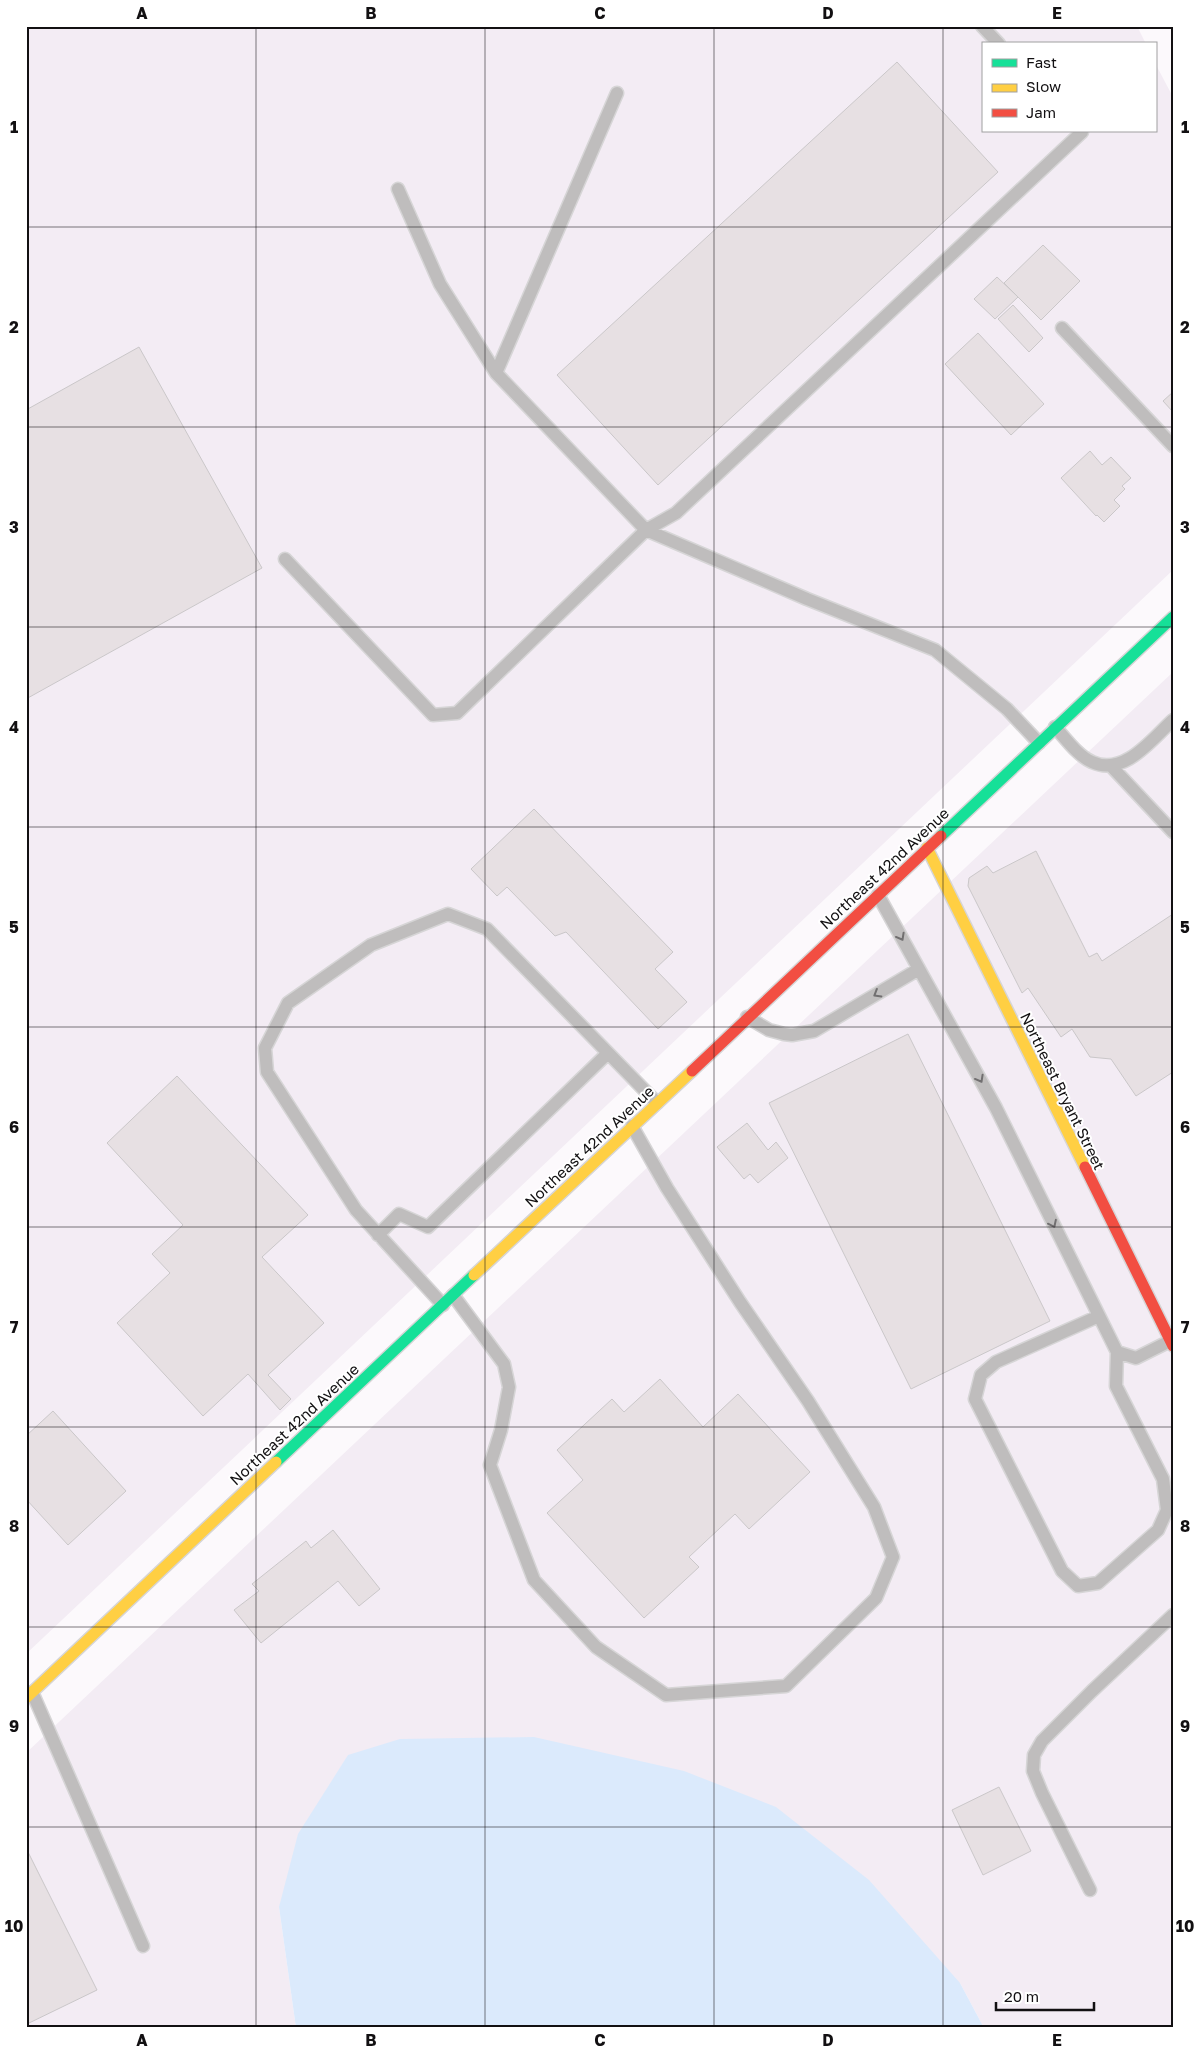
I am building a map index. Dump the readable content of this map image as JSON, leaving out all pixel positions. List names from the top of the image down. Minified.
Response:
{"streets":{"street":["Northeast 42nd Avenue","Northeast Bryant Street"]},"crossings":[["Northeast 42nd Avenue","Northeast Bryant Street"]],"legend":["Fast","Slow","Jam"],"scale_bar":"20 m","grid":{"columns":["A","B","C","D","E"],"rows":["1","2","3","4","5","6","7","8","9","10"]}}
